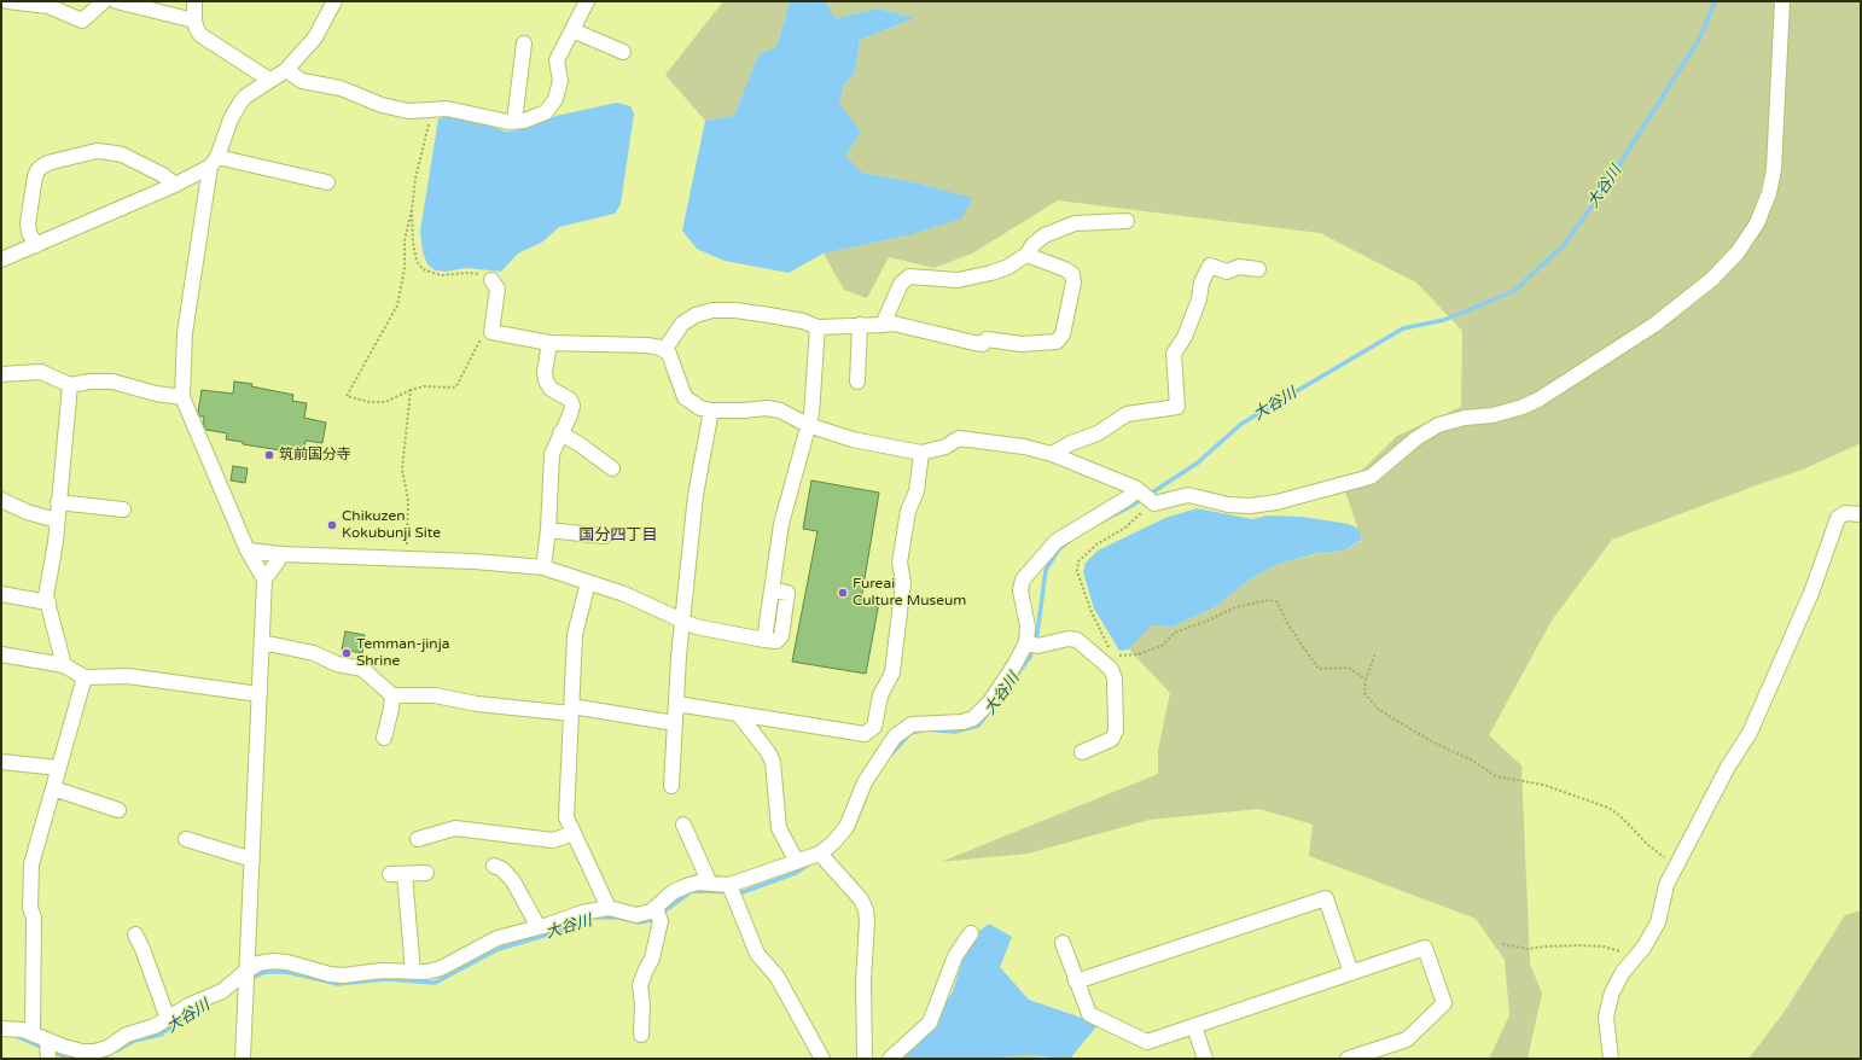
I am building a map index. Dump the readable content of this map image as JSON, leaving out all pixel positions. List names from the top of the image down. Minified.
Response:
{"districts":["国分四丁目"],"water":["大谷川"],"places":["筑前国分寺","Chikuzen Kokubunji Site","Fureai Culture Museum","Temman-jinja Shrine"]}
